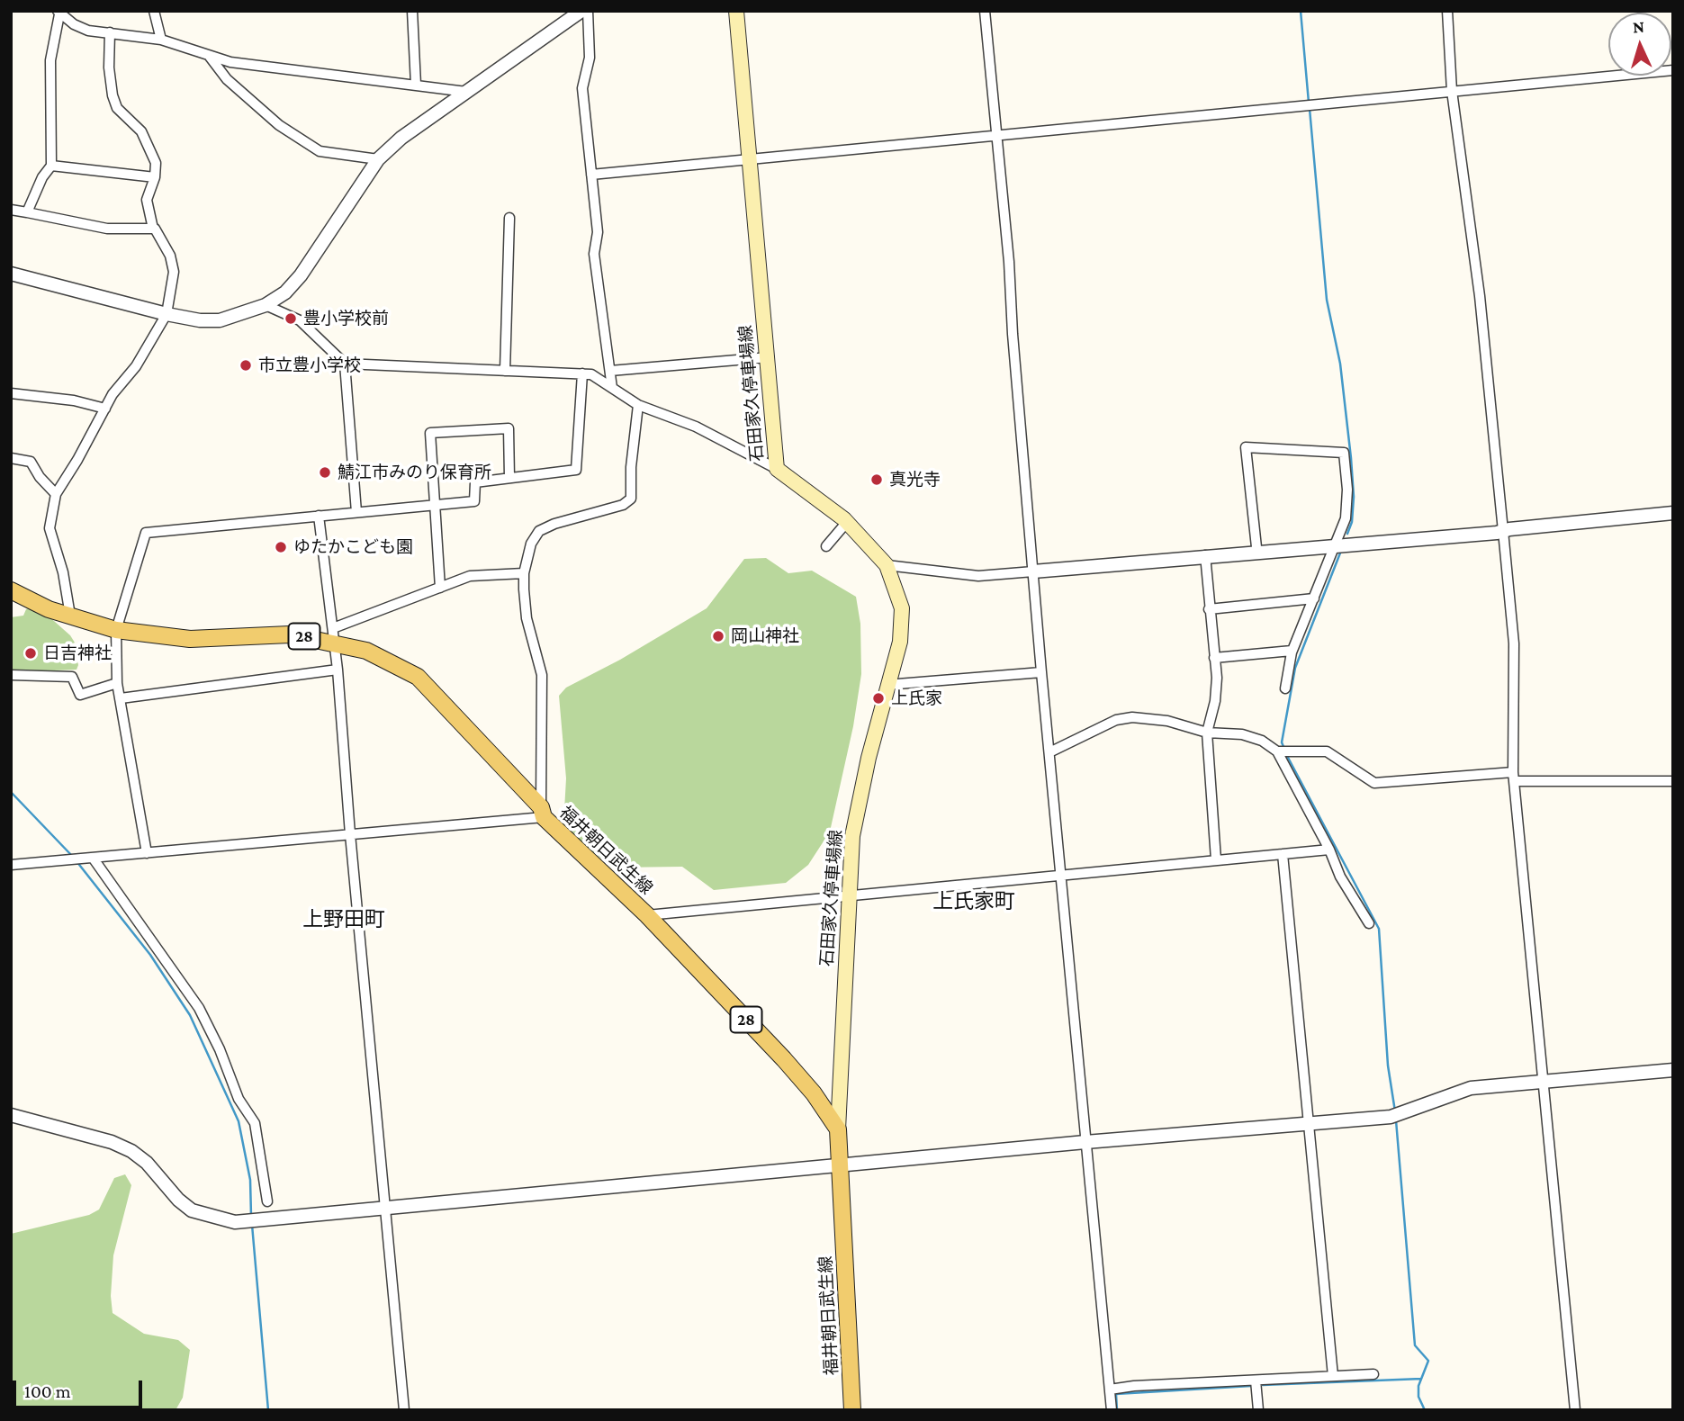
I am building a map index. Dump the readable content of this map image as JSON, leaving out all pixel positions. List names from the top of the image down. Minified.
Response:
{"streets":{"main road":["石田家久停車場線","28","福井朝日武生線"]},"crossings":[["石田家久停車場線","福井朝日武生線"]],"districts":["上氏家町","上野田町"],"places":["豊小学校前","市立豊小学校","鯖江市みのり保育所","真光寺","ゆたかこども園","岡山神社","日吉神社","上氏家"],"scale_bar":"100 m","north":"top"}
